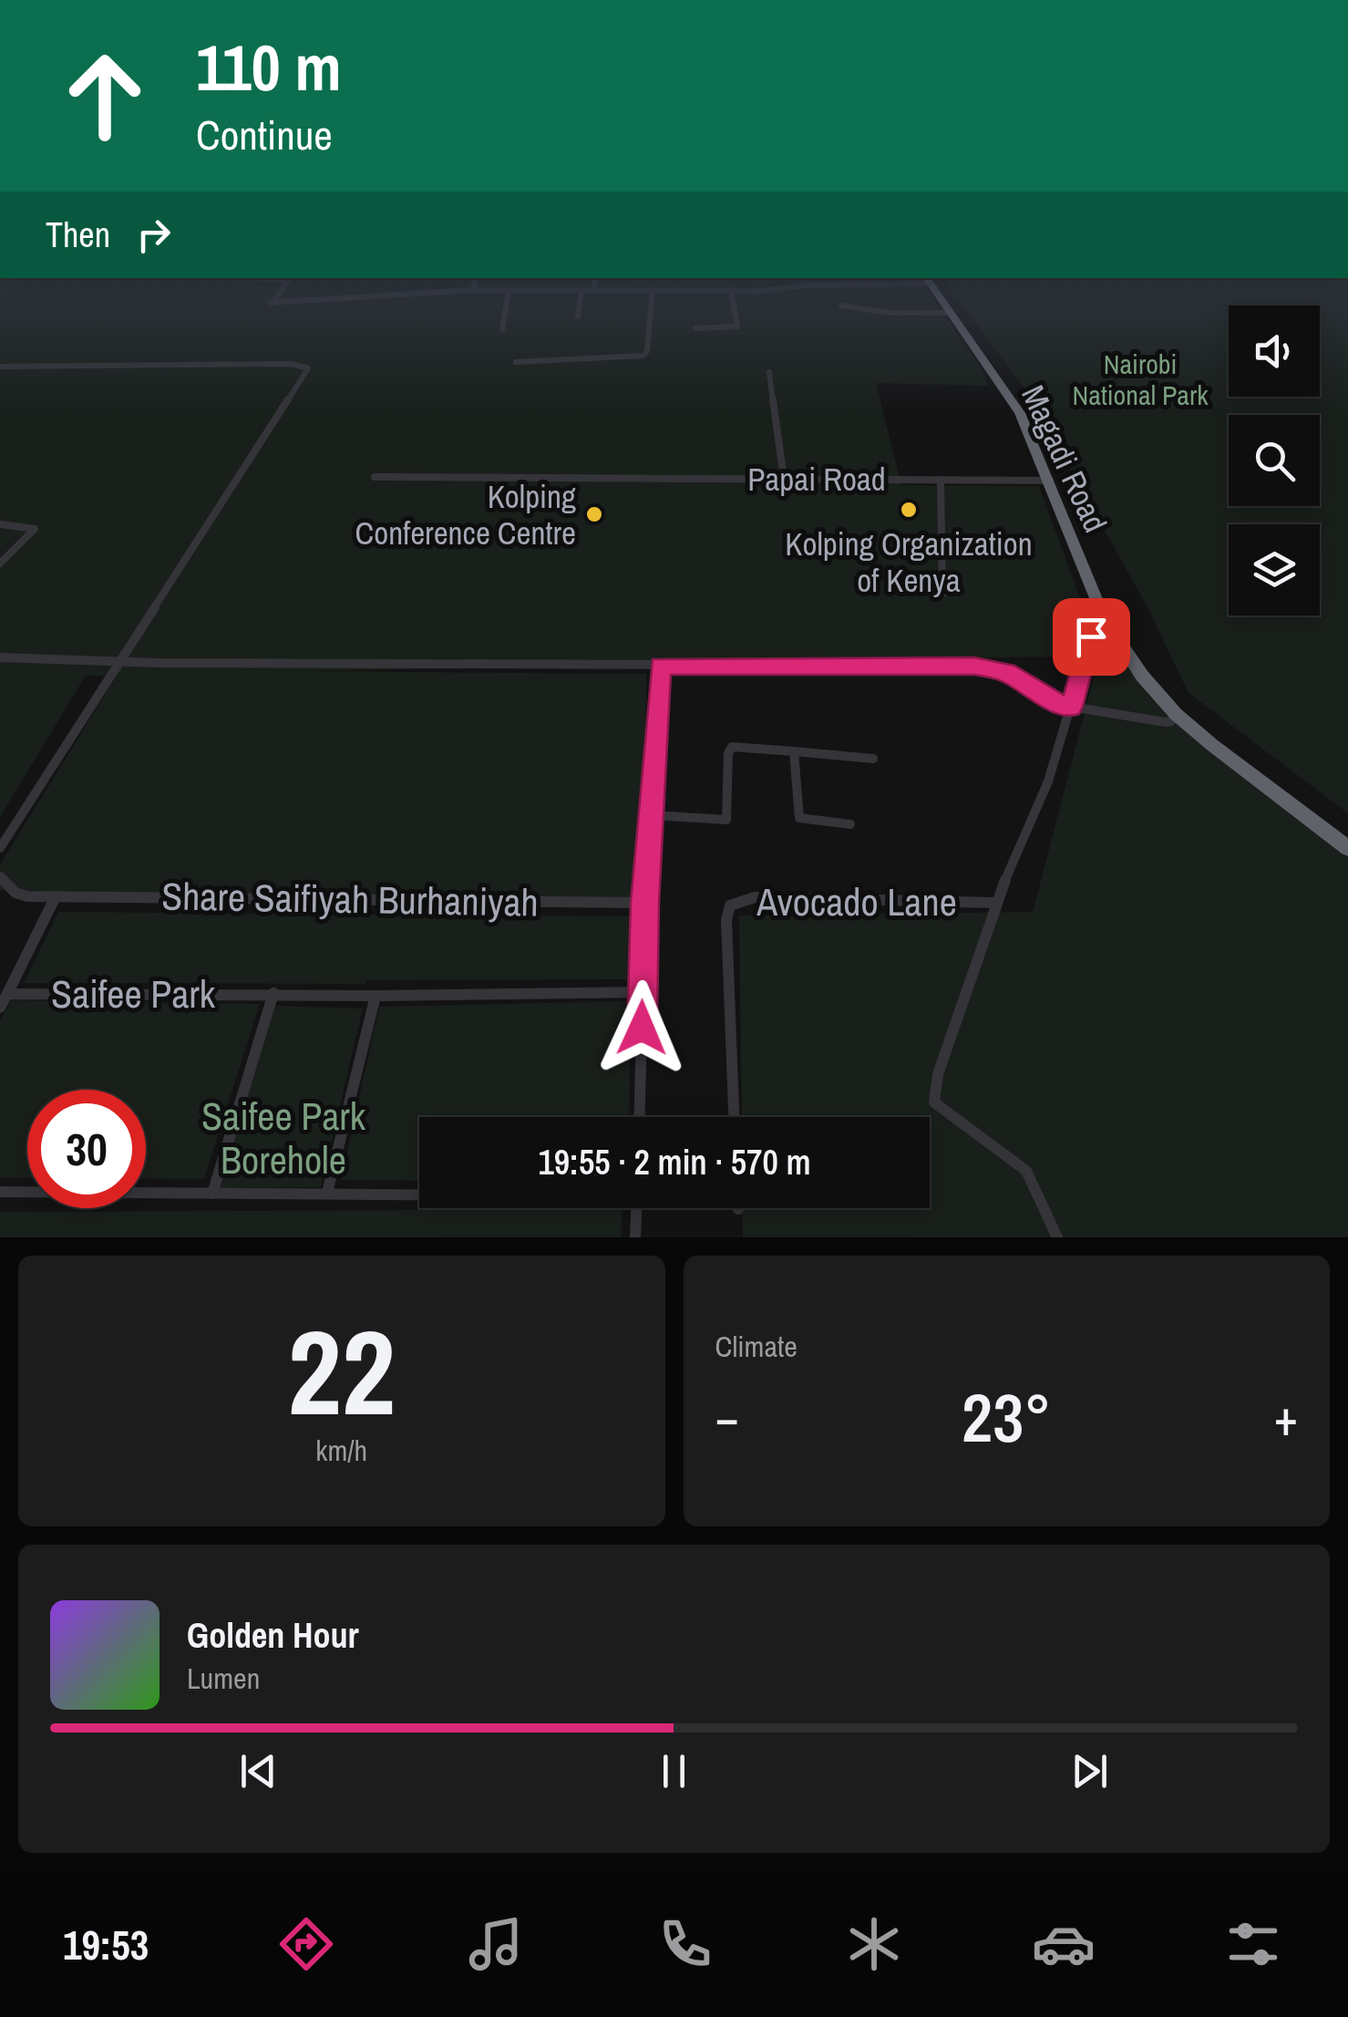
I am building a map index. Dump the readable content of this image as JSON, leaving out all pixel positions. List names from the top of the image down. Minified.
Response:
{"streets":{"highway":["Magadi Road"],"street":["Papai Road","Share Saifiyah Burhaniyah","Avocado Lane","Saifee Park"]},"crossings":[["Magadi Road","Papai Road"]],"parks":["Nairobi National Park","Saifee Park Borehole"],"places":["Kolping Organization of Kenya","Kolping Conference Centre"],"page":{"turn":["110 m","Continue"],"then":"Then","limit":"30","trip":"19:55 · 2 min · 570 m","tile":[["22","km/h"],"Climate"],"heat":["−","23°","+"],"song":["Golden Hour","Lumen"],"tabs":"19:53"}}
